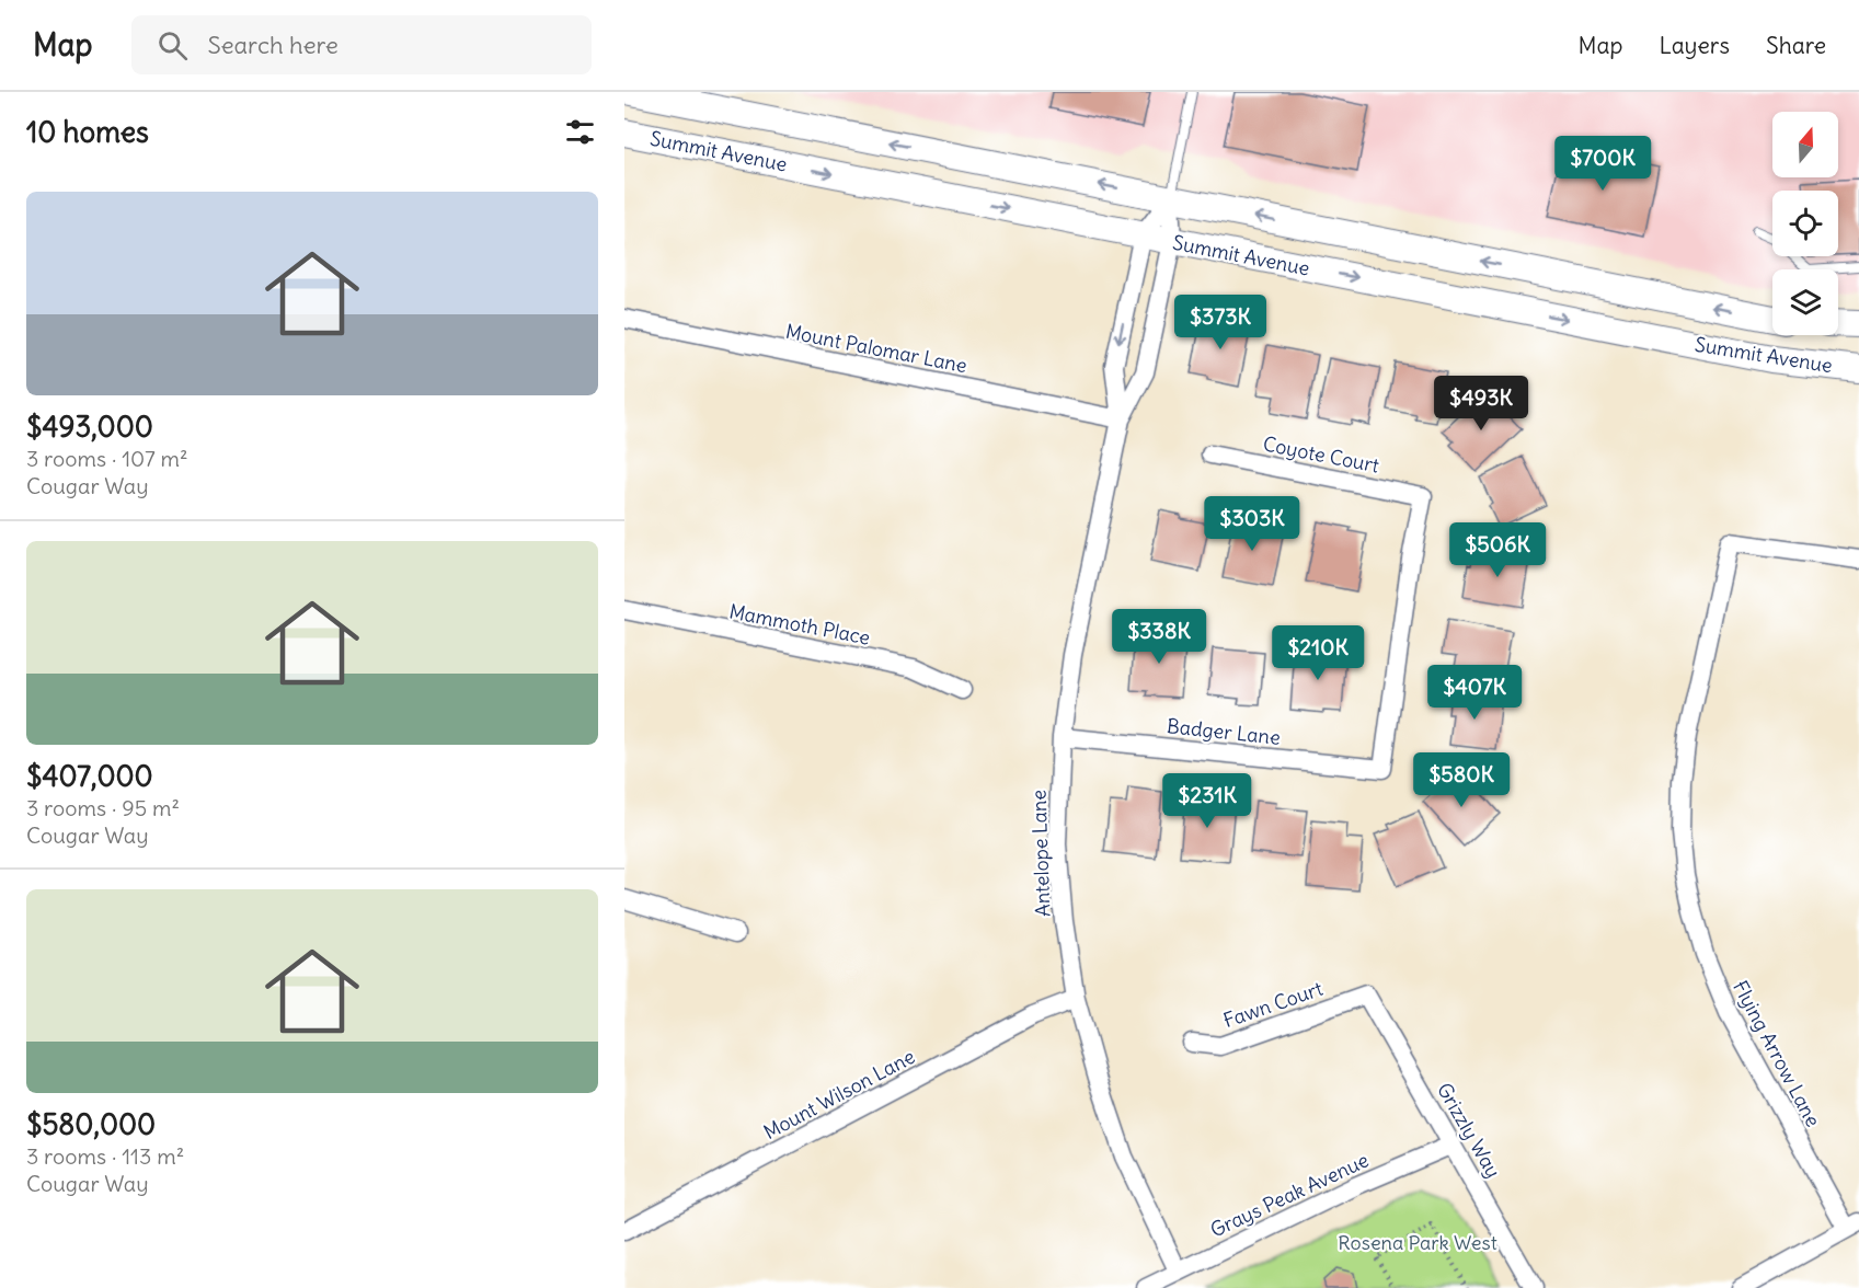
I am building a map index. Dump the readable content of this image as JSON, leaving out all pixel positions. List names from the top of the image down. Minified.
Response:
{"streets":{"street":["Summit Avenue","Mount Palomar Lane","Coyote Court","Mammoth Place","Badger Lane","Antelope Lane","Fawn Court","Flying Arrow Lane","Mount Wilson Lane","Grizzly Way","Grays Peak Avenue"]},"crossings":[["Summit Avenue","Antelope Lane"],["Mount Palomar Lane","Antelope Lane"],["Coyote Court","Badger Lane"],["Badger Lane","Antelope Lane"],["Antelope Lane","Mount Wilson Lane"],["Antelope Lane","Grays Peak Avenue"],["Fawn Court","Grizzly Way"],["Grizzly Way","Grays Peak Avenue"]],"parks":["Rosena Park West"],"north":"top","page":{"header":"Map","search":"Search here","nav":["Map","Layers","Share"],"heading":"10 homes","price":["$700K","$373K","$493K","$303K","$506K","$338K","$210K","$407K","$580K","$231K"],"list":[{"name":"$493,000","note":"3 rooms · 107 m² · Cougar Way"},{"name":"$407,000","note":"3 rooms · 95 m² · Cougar Way"},{"name":"$580,000","note":"3 rooms · 113 m² · Cougar Way"}]}}
